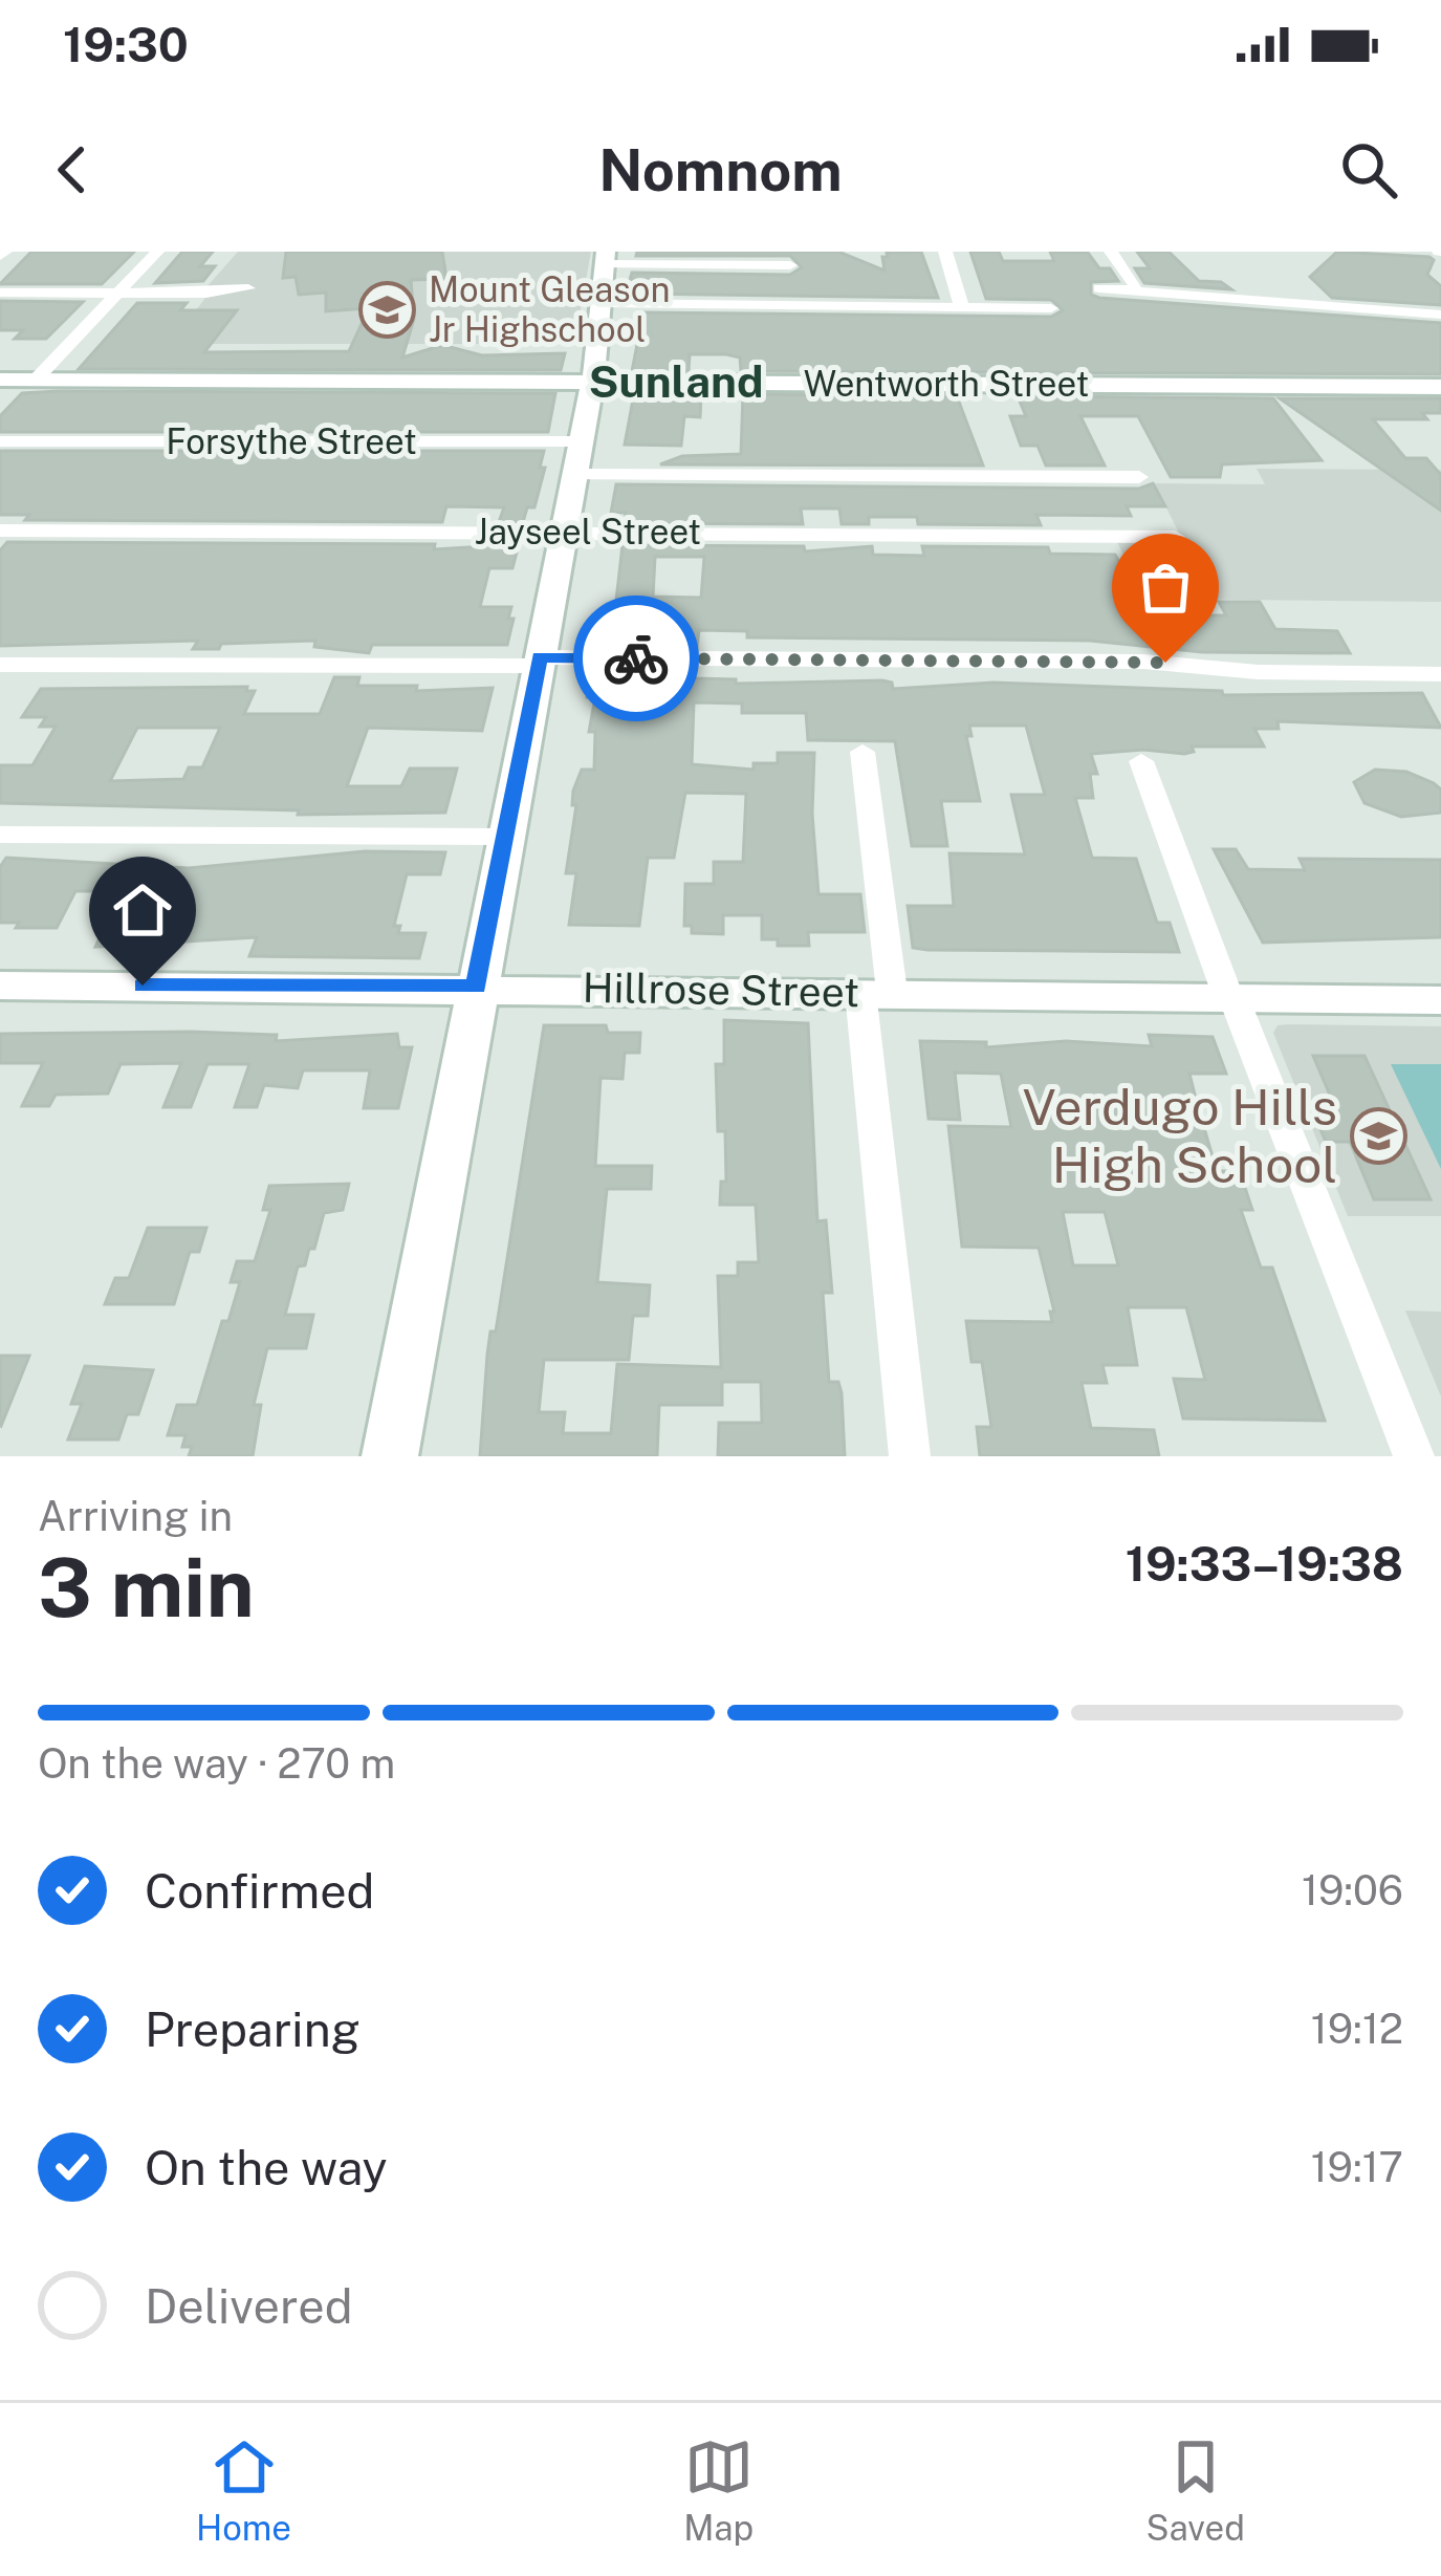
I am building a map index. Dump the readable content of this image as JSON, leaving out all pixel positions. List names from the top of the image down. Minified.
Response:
{"streets":{"street":["Wentworth Street","Forsythe Street","Jayseel Street","Hillrose Street"]},"districts":["Sunland"],"places":{"school or university":["Mount Gleason Jr Highschool","Verdugo Hills High School"]},"page":{"status":"19:30","header":"Nomnom","heading":["3 min","Arriving in","19:33–19:38"],"bar":"On the way · 270 m","list":[["Confirmed","19:06"],["Preparing","19:12"],["On the way","19:17"],"Delivered"],"tabs":["Home","Map","Saved"]}}
